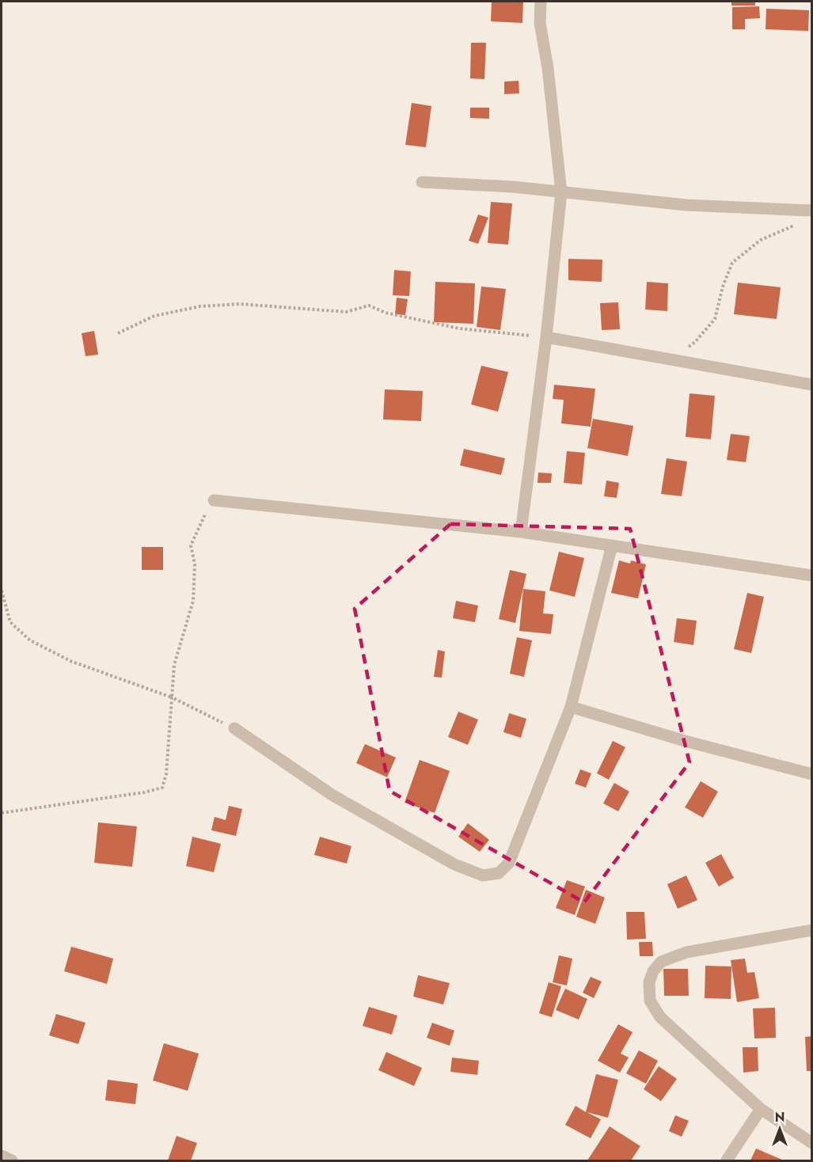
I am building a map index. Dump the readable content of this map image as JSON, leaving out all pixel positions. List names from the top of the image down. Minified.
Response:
{"north":"top"}
